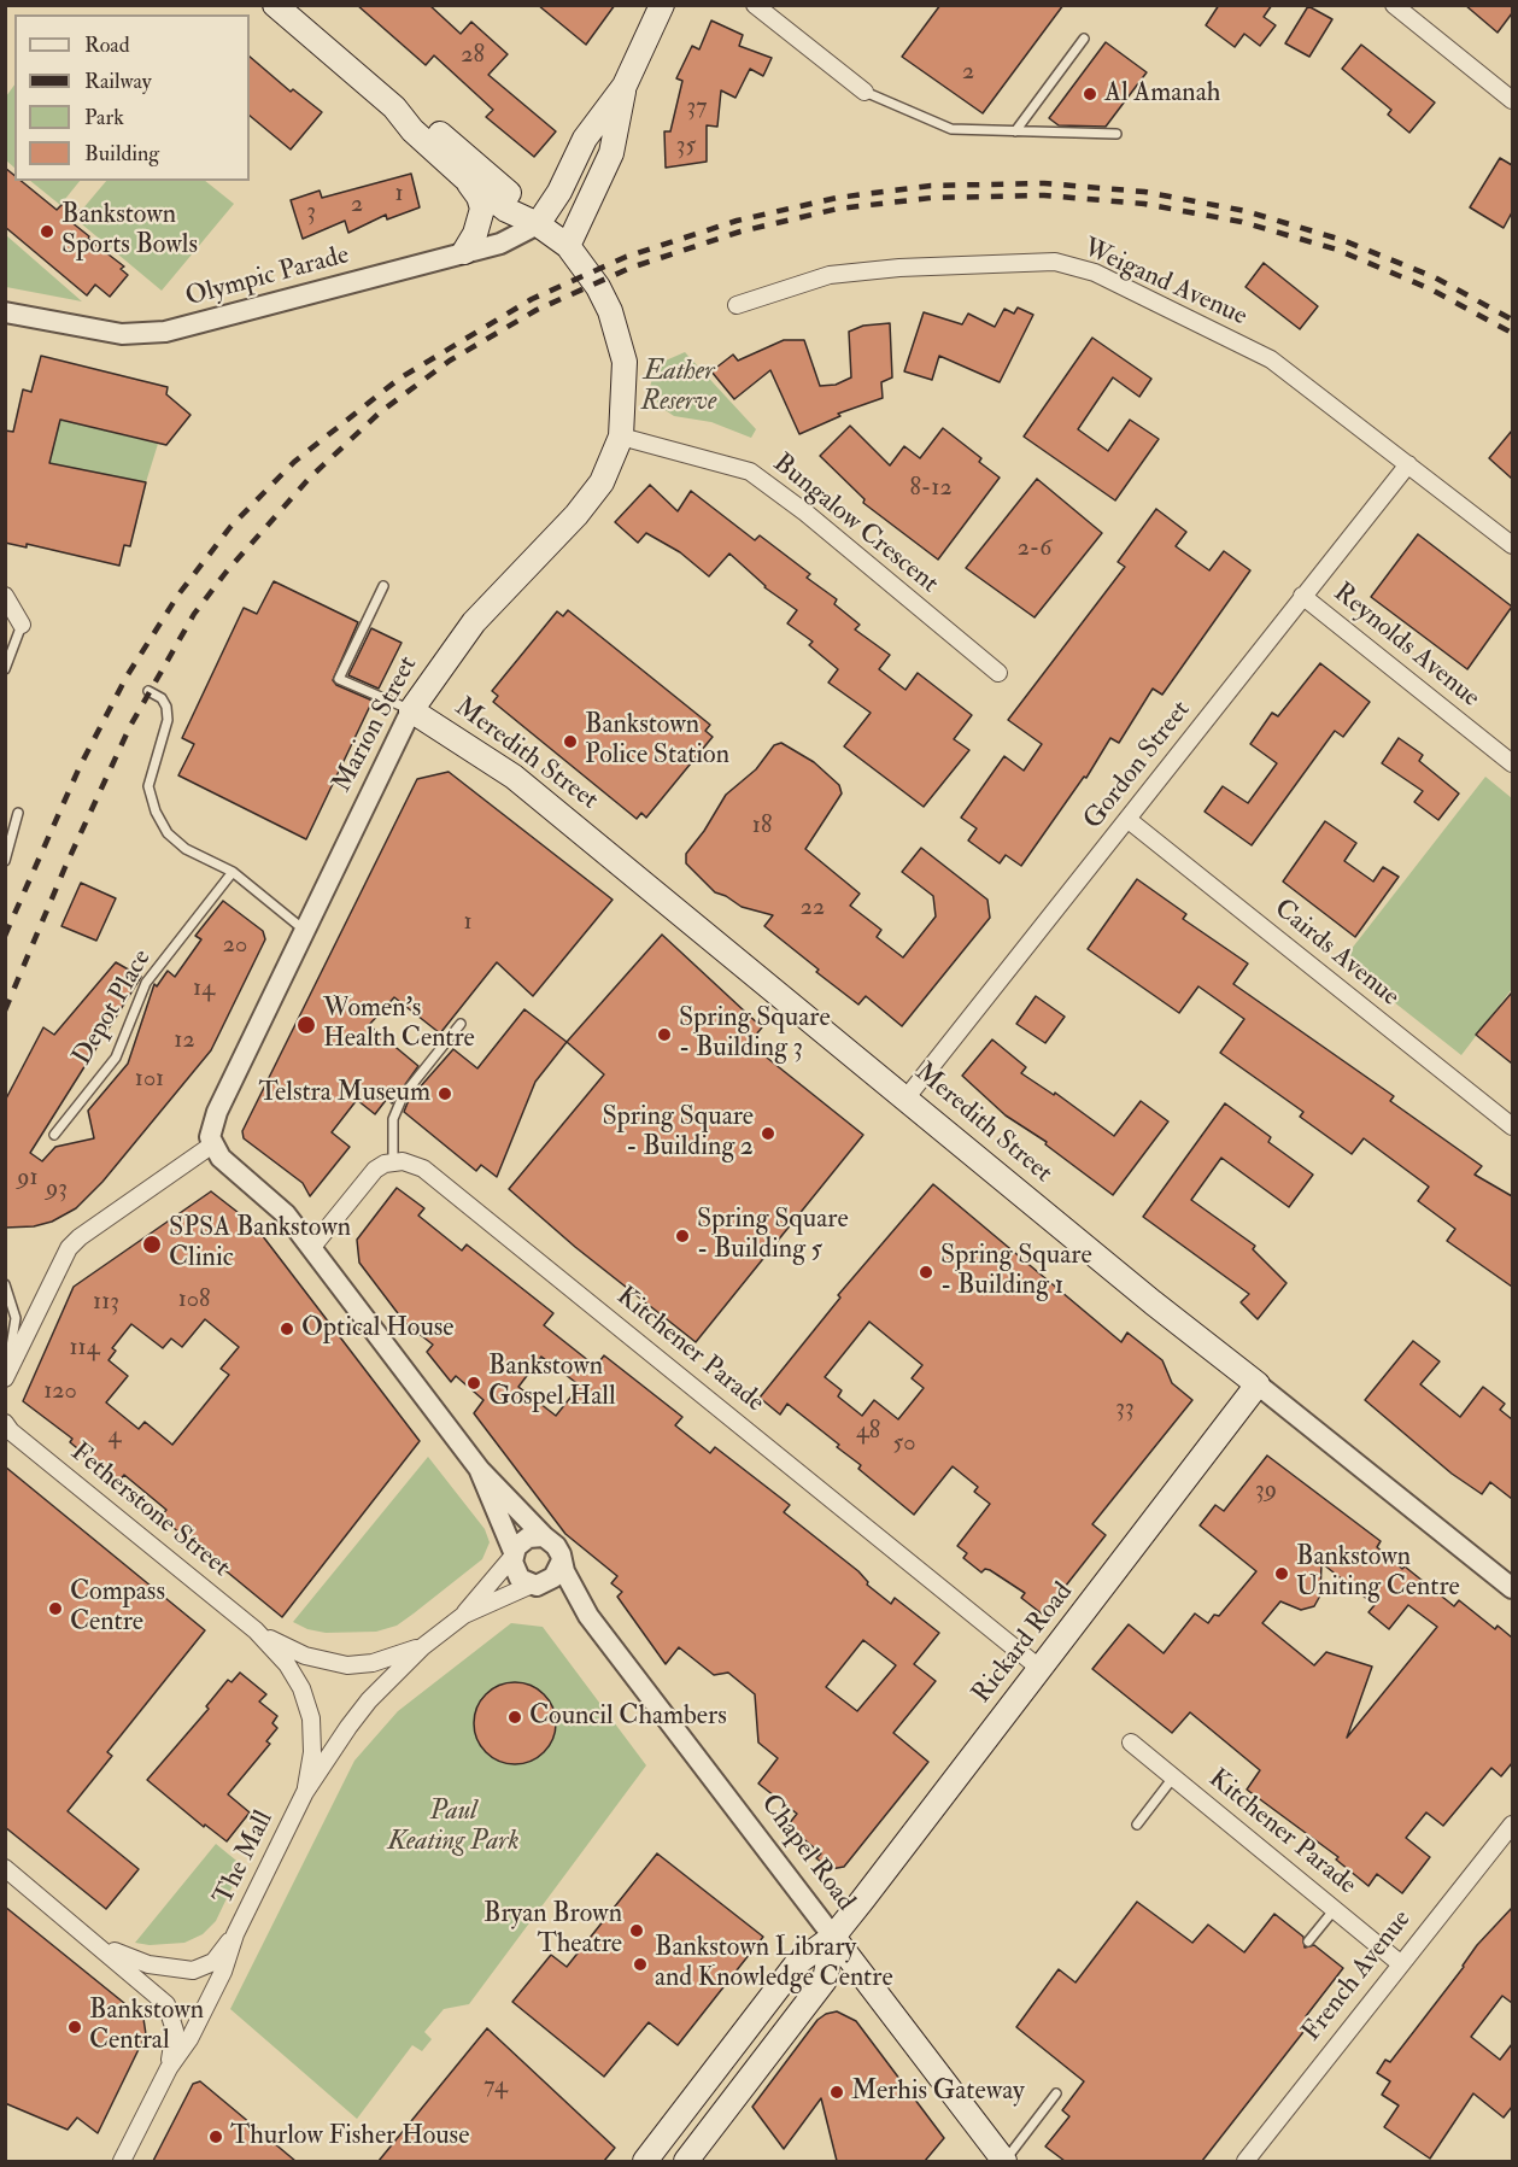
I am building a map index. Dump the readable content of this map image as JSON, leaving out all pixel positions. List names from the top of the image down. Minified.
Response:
{"streets":{"main road":["Marion Street","Meredith Street","Rickard Road","Chapel Road"],"street":["Olympic Parade","Weigand Avenue","Bungalow Crescent","Reynolds Avenue","Gordon Street","Cairds Avenue","Kitchener Parade","Fetherstone Street","The Mall","French Avenue"],"lane":["Depot Place"]},"crossings":[["Olympic Parade","Marion Street"],["Weigand Avenue","Gordon Street"],["Bungalow Crescent","Marion Street"],["Reynolds Avenue","Gordon Street"],["Marion Street","Meredith Street"],["Meredith Street","Gordon Street"],["Meredith Street","Rickard Road"],["Gordon Street","Cairds Avenue"],["Kitchener Parade","Rickard Road"],["Kitchener Parade","French Avenue"],["Fetherstone Street","The Mall"],["Rickard Road","Chapel Road"],["Chapel Road","The Mall"]],"parks":["Eather Reserve","Paul Keating Park"],"places":["Al Amanah","Bankstown Sports Bowls","Bankstown Police Station","Women's Health Centre","Spring Square - Building 3","Telstra Museum","Spring Square - Building 2","Spring Square - Building 5","SPSA Bankstown Clinic","Spring Square - Building 1","Optical House","Bankstown Gospel Hall","Bankstown Uniting Centre","Compass Centre","Council Chambers","Bryan Brown Theatre","Bankstown Library and Knowledge Centre","Bankstown Central","Merhis Gateway","Thurlow Fisher House"],"house_numbers":["28","2","37","35","1","2","3","8-12","2-6","18","22","1","20","14","12","101","91","93","108","113","114","120","33","48","4","50","39","74"],"legend":["Road","Railway","Park","Building"]}
